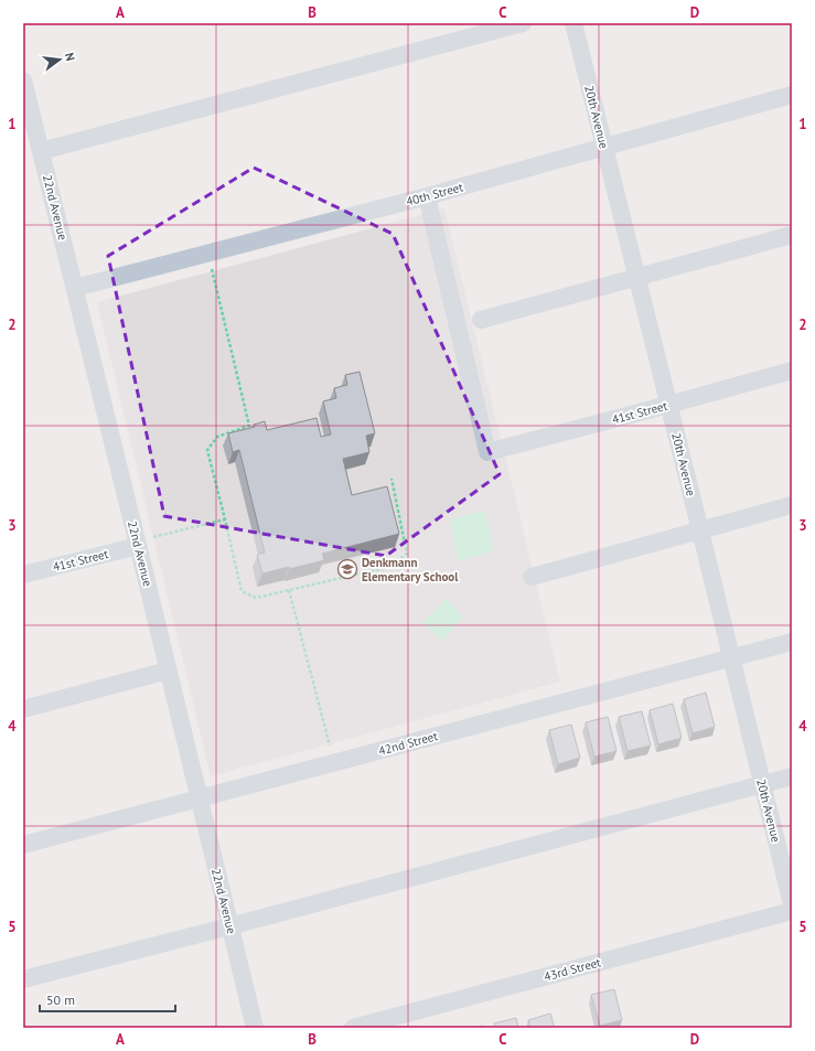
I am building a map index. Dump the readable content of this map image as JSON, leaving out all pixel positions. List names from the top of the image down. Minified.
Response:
{"streets":{"street":["20th Avenue","40th Street","22nd Avenue","41st Street","42nd Street","43rd Street"]},"crossings":[["20th Avenue","40th Street"],["20th Avenue","41st Street"],["20th Avenue","42nd Street"],["40th Street","22nd Avenue"],["40th Street","41st Street"],["22nd Avenue","41st Street"],["22nd Avenue","42nd Street"]],"places":{"school or university":["Denkmann Elementary School"]},"scale_bar":"50 m","north":"right","grid":{"columns":["A","B","C","D"],"rows":["1","2","3","4","5"]}}
